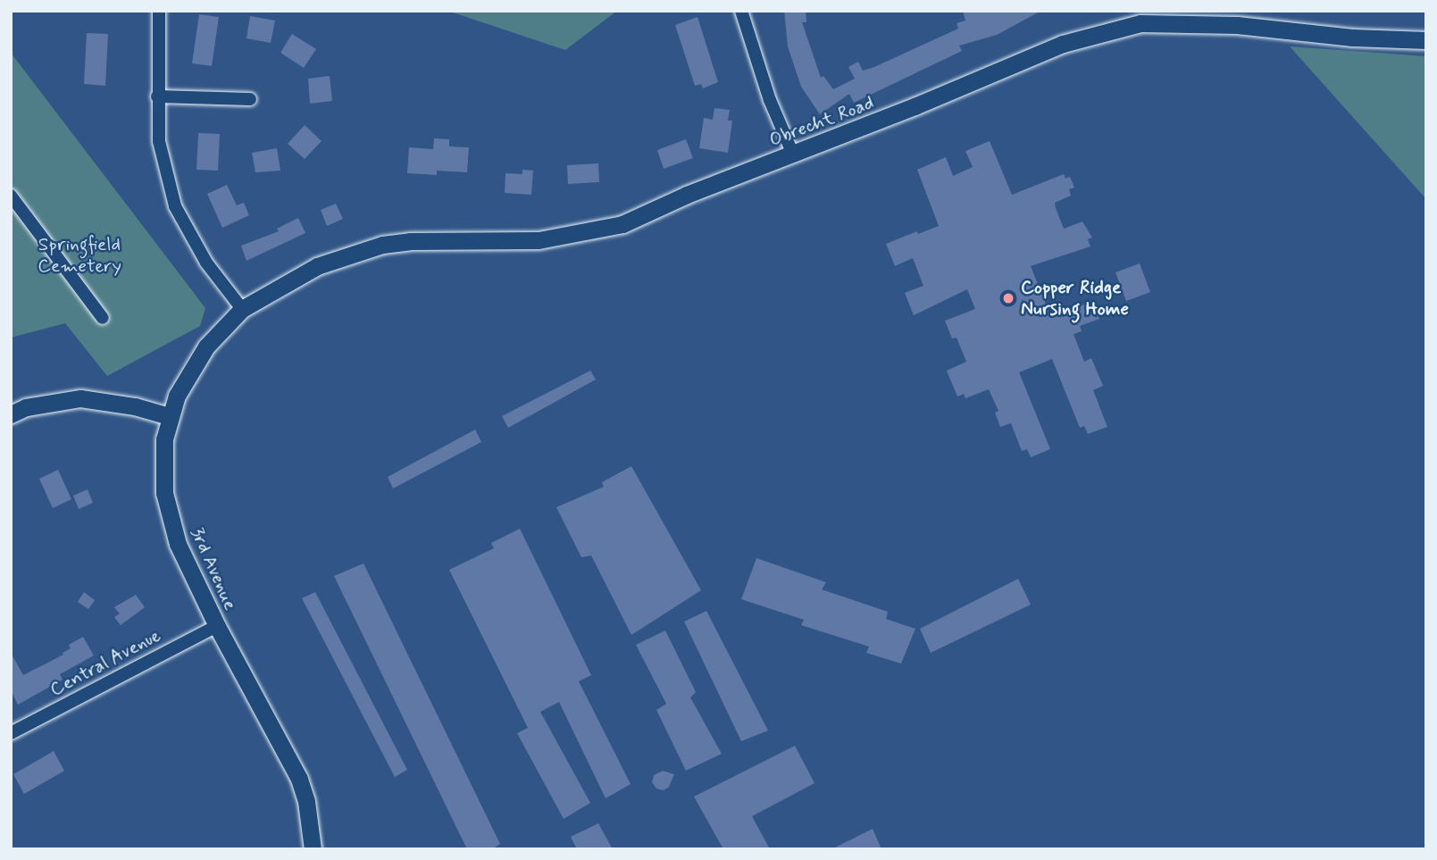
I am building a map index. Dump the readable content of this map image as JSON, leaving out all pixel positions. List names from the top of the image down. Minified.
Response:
{"streets":{"street":["Obrecht Road","3rd Avenue","Central Avenue"]},"crossings":[["Obrecht Road","3rd Avenue"],["3rd Avenue","Central Avenue"]],"parks":["Springfield Cemetery"],"places":["Copper Ridge Nursing Home"]}
